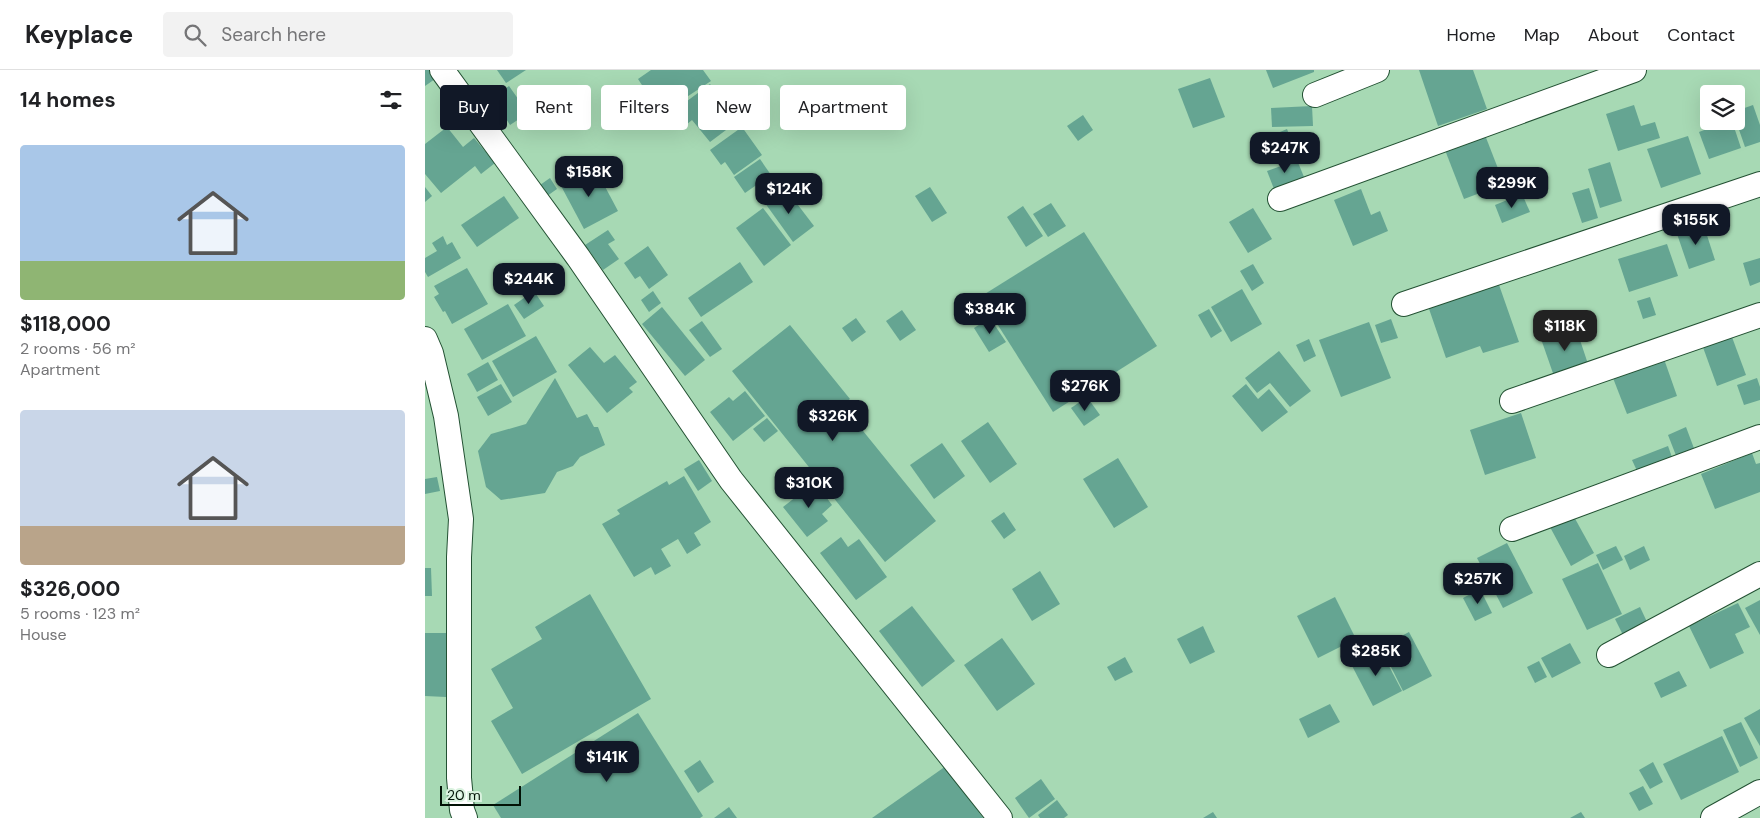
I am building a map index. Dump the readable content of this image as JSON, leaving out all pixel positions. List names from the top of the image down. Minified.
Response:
{"scale_bar":"20 m","page":{"header":"Keyplace","search":"Search here","nav":["Home","Map","About","Contact"],"heading":"14 homes","chip":["Buy","Rent","Filters","New","Apartment"],"list":[{"name":"$118,000","note":"2 rooms · 56 m² · Apartment"},{"name":"$326,000","note":"5 rooms · 123 m² · House"}],"price":["$247K","$158K","$299K","$124K","$155K","$244K","$384K","$118K","$276K","$326K","$310K","$257K","$285K","$141K"],"scale":"20 m"}}
